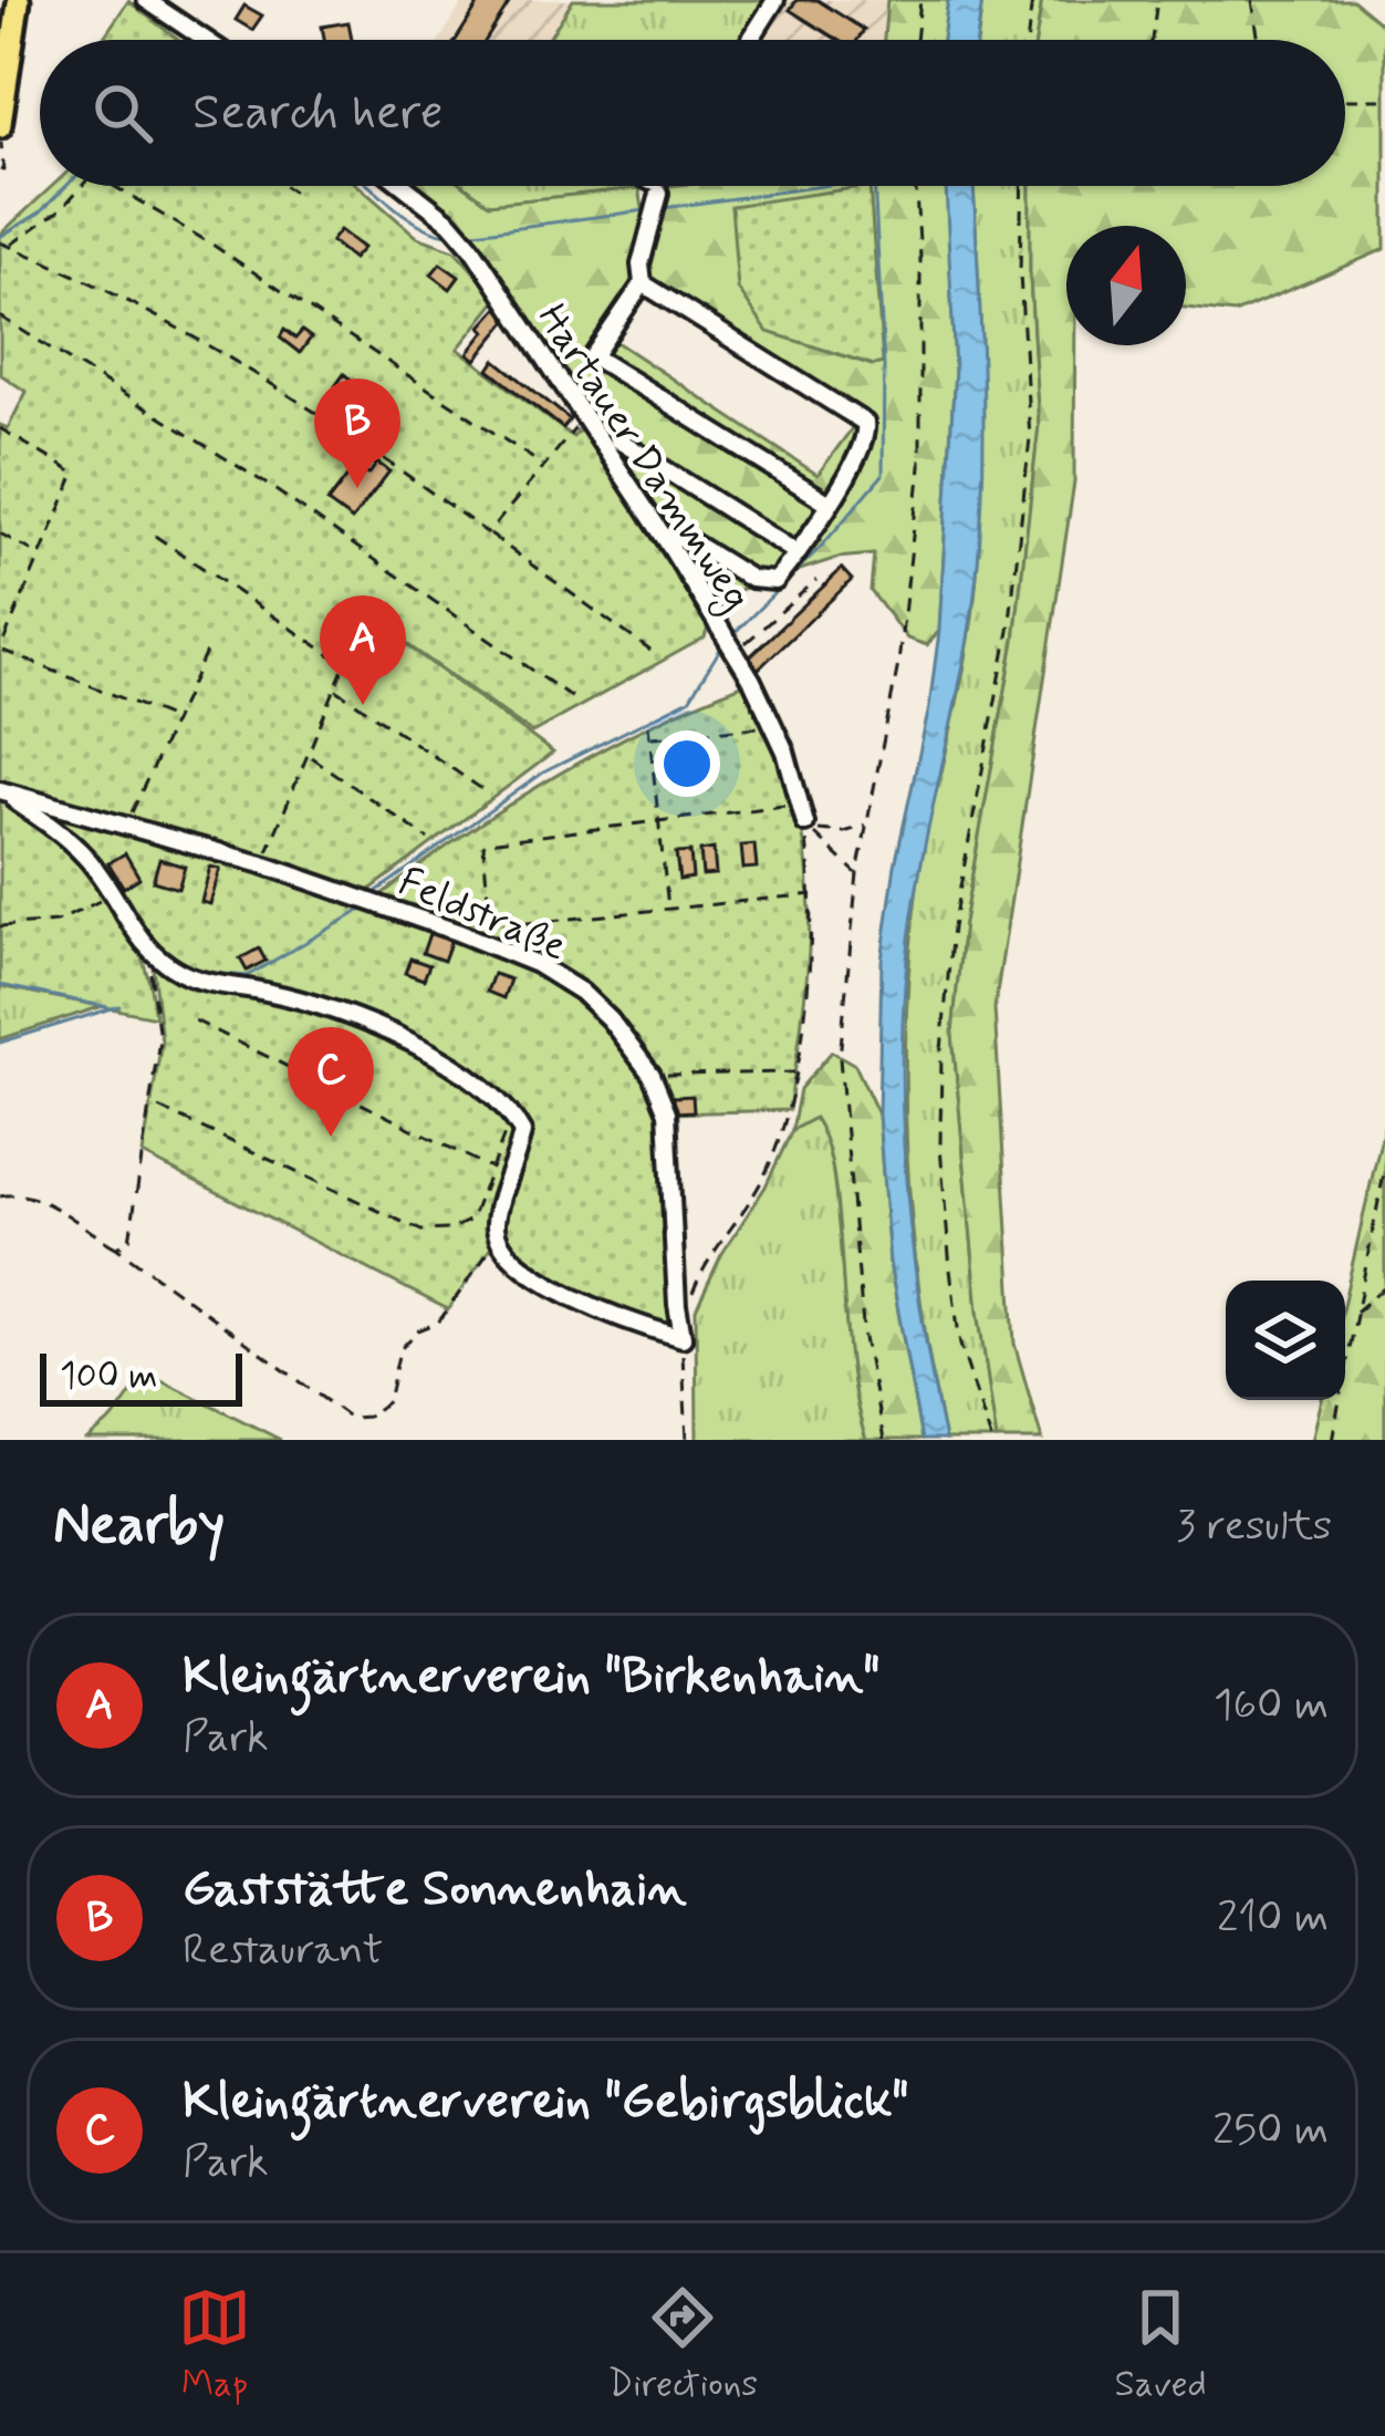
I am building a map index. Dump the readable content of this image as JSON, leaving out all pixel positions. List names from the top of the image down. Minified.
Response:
{"streets":{"street":["Hartauer Dammweg","Feldstraße"]},"scale_bar":"100 m","north":"top","page":{"search":"Search here","pins":["B","A","C"],"scale":"100 m","heading":["Nearby","3 results"],"list":[{"mark":"A","name":"Kleingärtnerverein \"Birkenhain\"","note":"Park","value":"160 m"},{"mark":"B","name":"Gaststätte Sonnenhain","note":"Restaurant","value":"210 m"},{"mark":"C","name":"Kleingärtnerverein \"Gebirgsblick\"","note":"Park","value":"250 m"}],"nav":["Map","Directions","Saved"]}}
